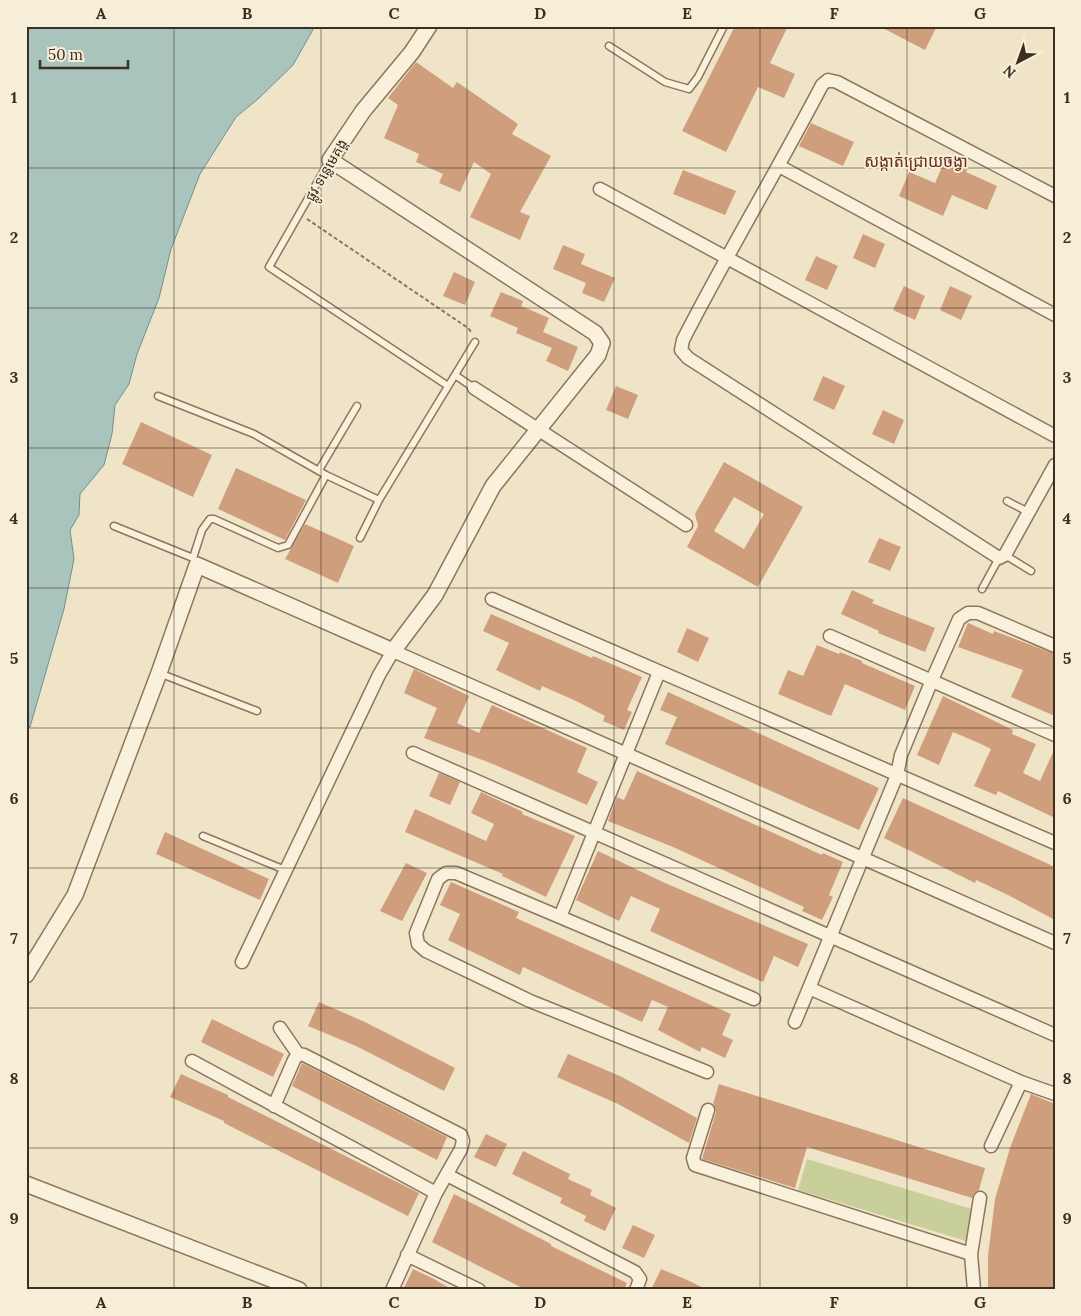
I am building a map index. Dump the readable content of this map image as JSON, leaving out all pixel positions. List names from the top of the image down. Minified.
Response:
{"streets":{"street":["ផ្លូវ ទន្លេមេគង្គ"]},"districts":["សង្កាត់ជ្រោយចង្វា"],"scale_bar":"50 m","north":"bottom left","grid":{"columns":["A","B","C","D","E","F","G"],"rows":["1","2","3","4","5","6","7","8","9"]}}
